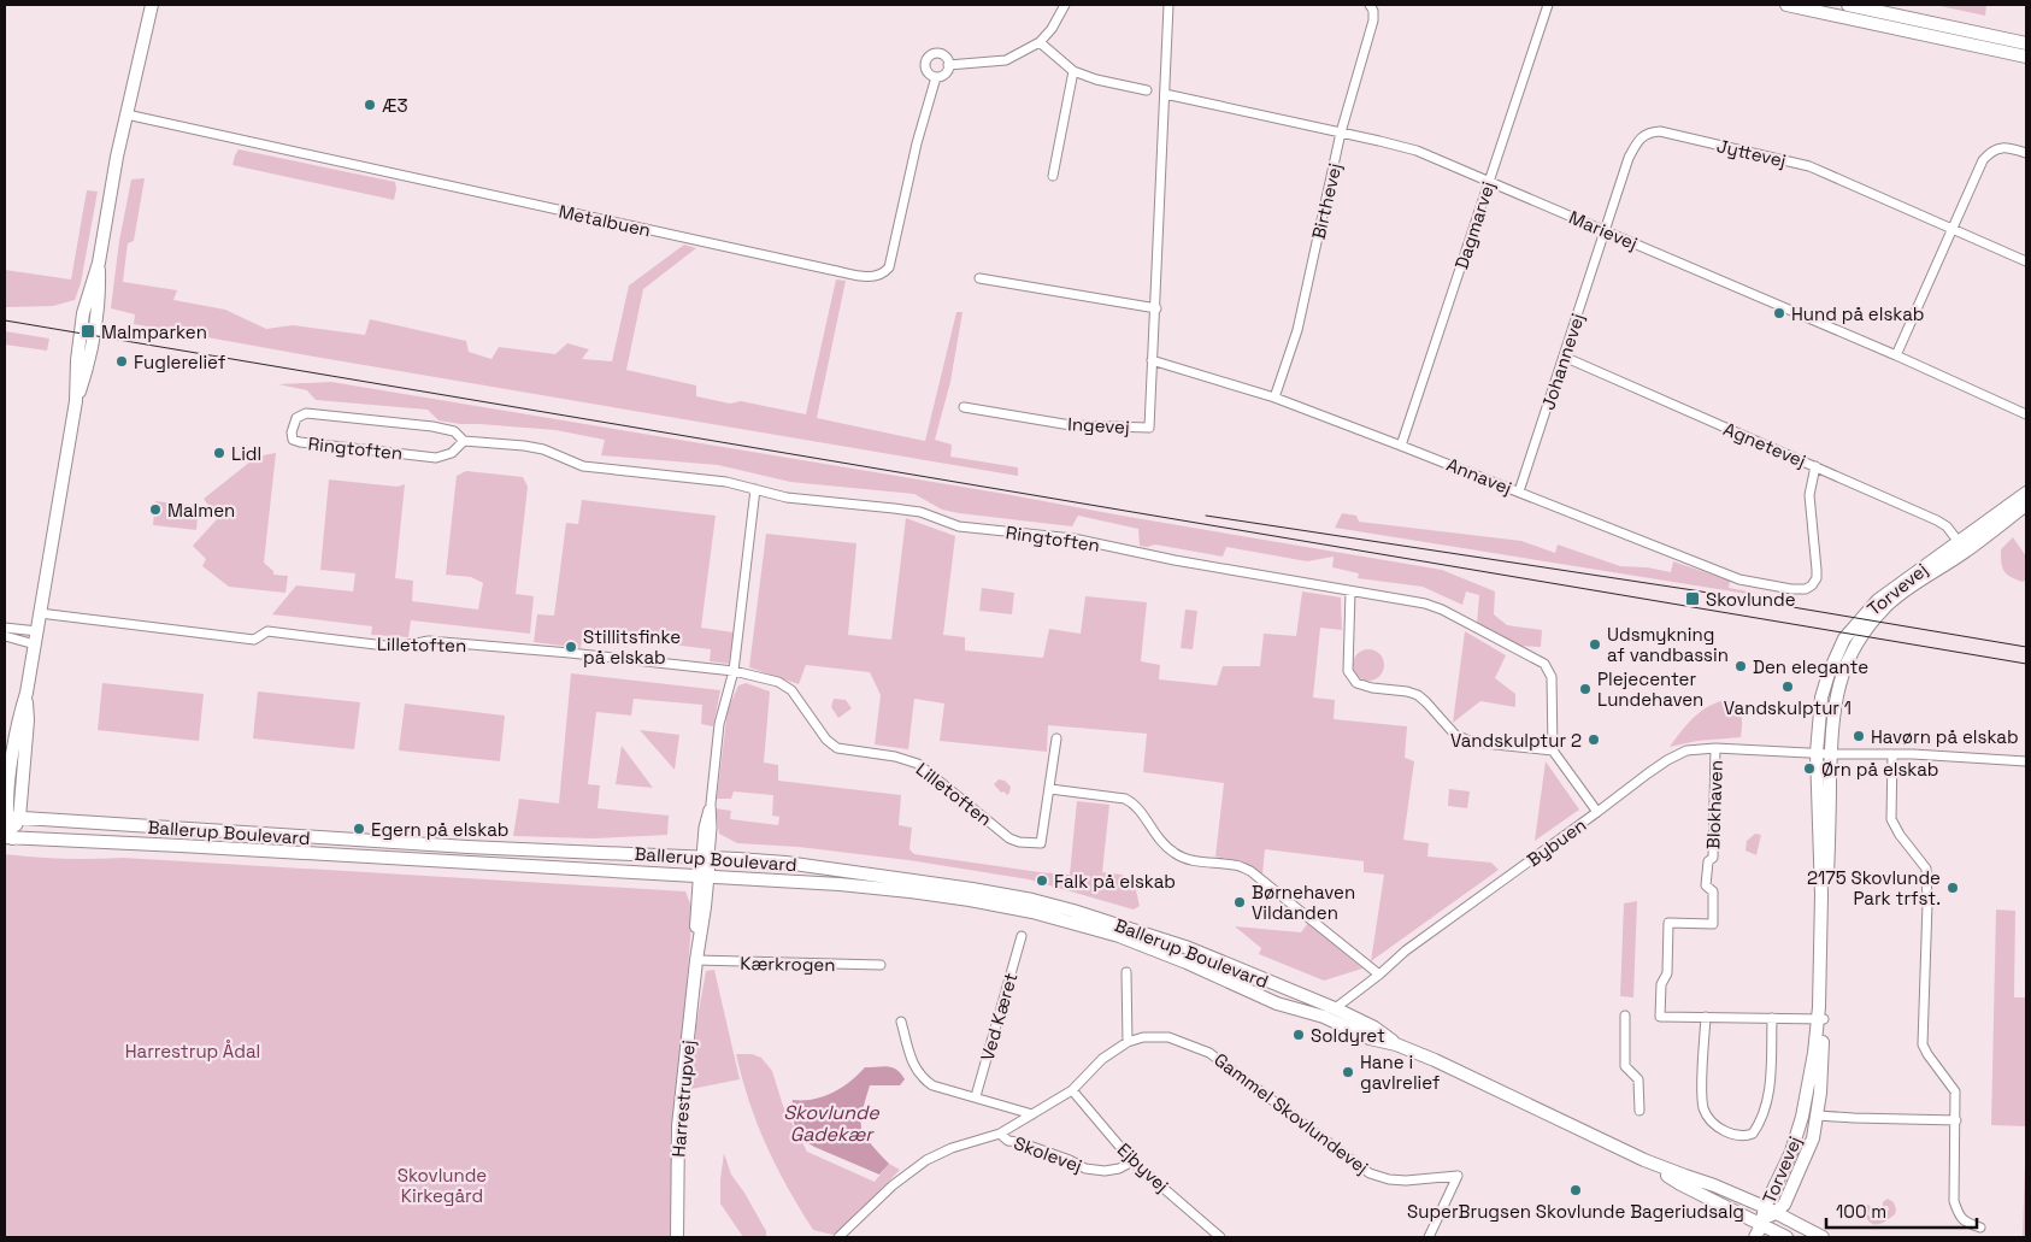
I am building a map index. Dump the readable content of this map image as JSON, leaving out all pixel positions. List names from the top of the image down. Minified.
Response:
{"streets":{"street":["Jyttevej","Birthevej","Metalbuen","Dagmarvej","Marievej","Johannevej","Ingevej","Agnetevej","Ringtoften","Annavej","Torvevej","Lilletoften","Blokhaven","Ballerup Boulevard","Bybuen","Kærkrogen","Ved Kæret","Harrestrupvej","Gammel Skovlundevej","Skolevej","Ejbyvej"]},"crossings":[["Jyttevej","Marievej"],["Jyttevej","Johannevej"],["Birthevej","Marievej"],["Birthevej","Annavej"],["Dagmarvej","Marievej"],["Dagmarvej","Annavej"],["Marievej","Johannevej"],["Marievej","Ingevej"],["Johannevej","Agnetevej"],["Johannevej","Annavej"],["Ingevej","Annavej"],["Agnetevej","Annavej"],["Agnetevej","Torvevej"],["Torvevej","Blokhaven"],["Torvevej","Ballerup Boulevard"],["Torvevej","Bybuen"],["Blokhaven","Bybuen"],["Ballerup Boulevard","Bybuen"],["Ballerup Boulevard","Harrestrupvej"],["Kærkrogen","Harrestrupvej"],["Gammel Skovlundevej","Skolevej"],["Gammel Skovlundevej","Ejbyvej"],["Skolevej","Ejbyvej"]],"water":["Skovlunde Gadekær"],"parks":["Harrestrup Ådal","Skovlunde Kirkegård"],"places":{"other":["Æ3","Hund på elskab","Fuglerelief","Lidl","Malmen","Udsmykning af vandbassin","Stillitsfinke på elskab","Den elegante","Vandskulptur 1","Plejecenter Lundehaven","Havørn på elskab","Vandskulptur 2","Ørn på elskab","Egern på elskab","Falk på elskab","2175 Skovlunde Park trfst.","Børnehaven Vildanden","Soldyret","Hane i gavlrelief","SuperBrugsen Skovlunde Bageriudsalg"],"transit":["Malmparken","Skovlunde"]},"scale_bar":"100 m"}
